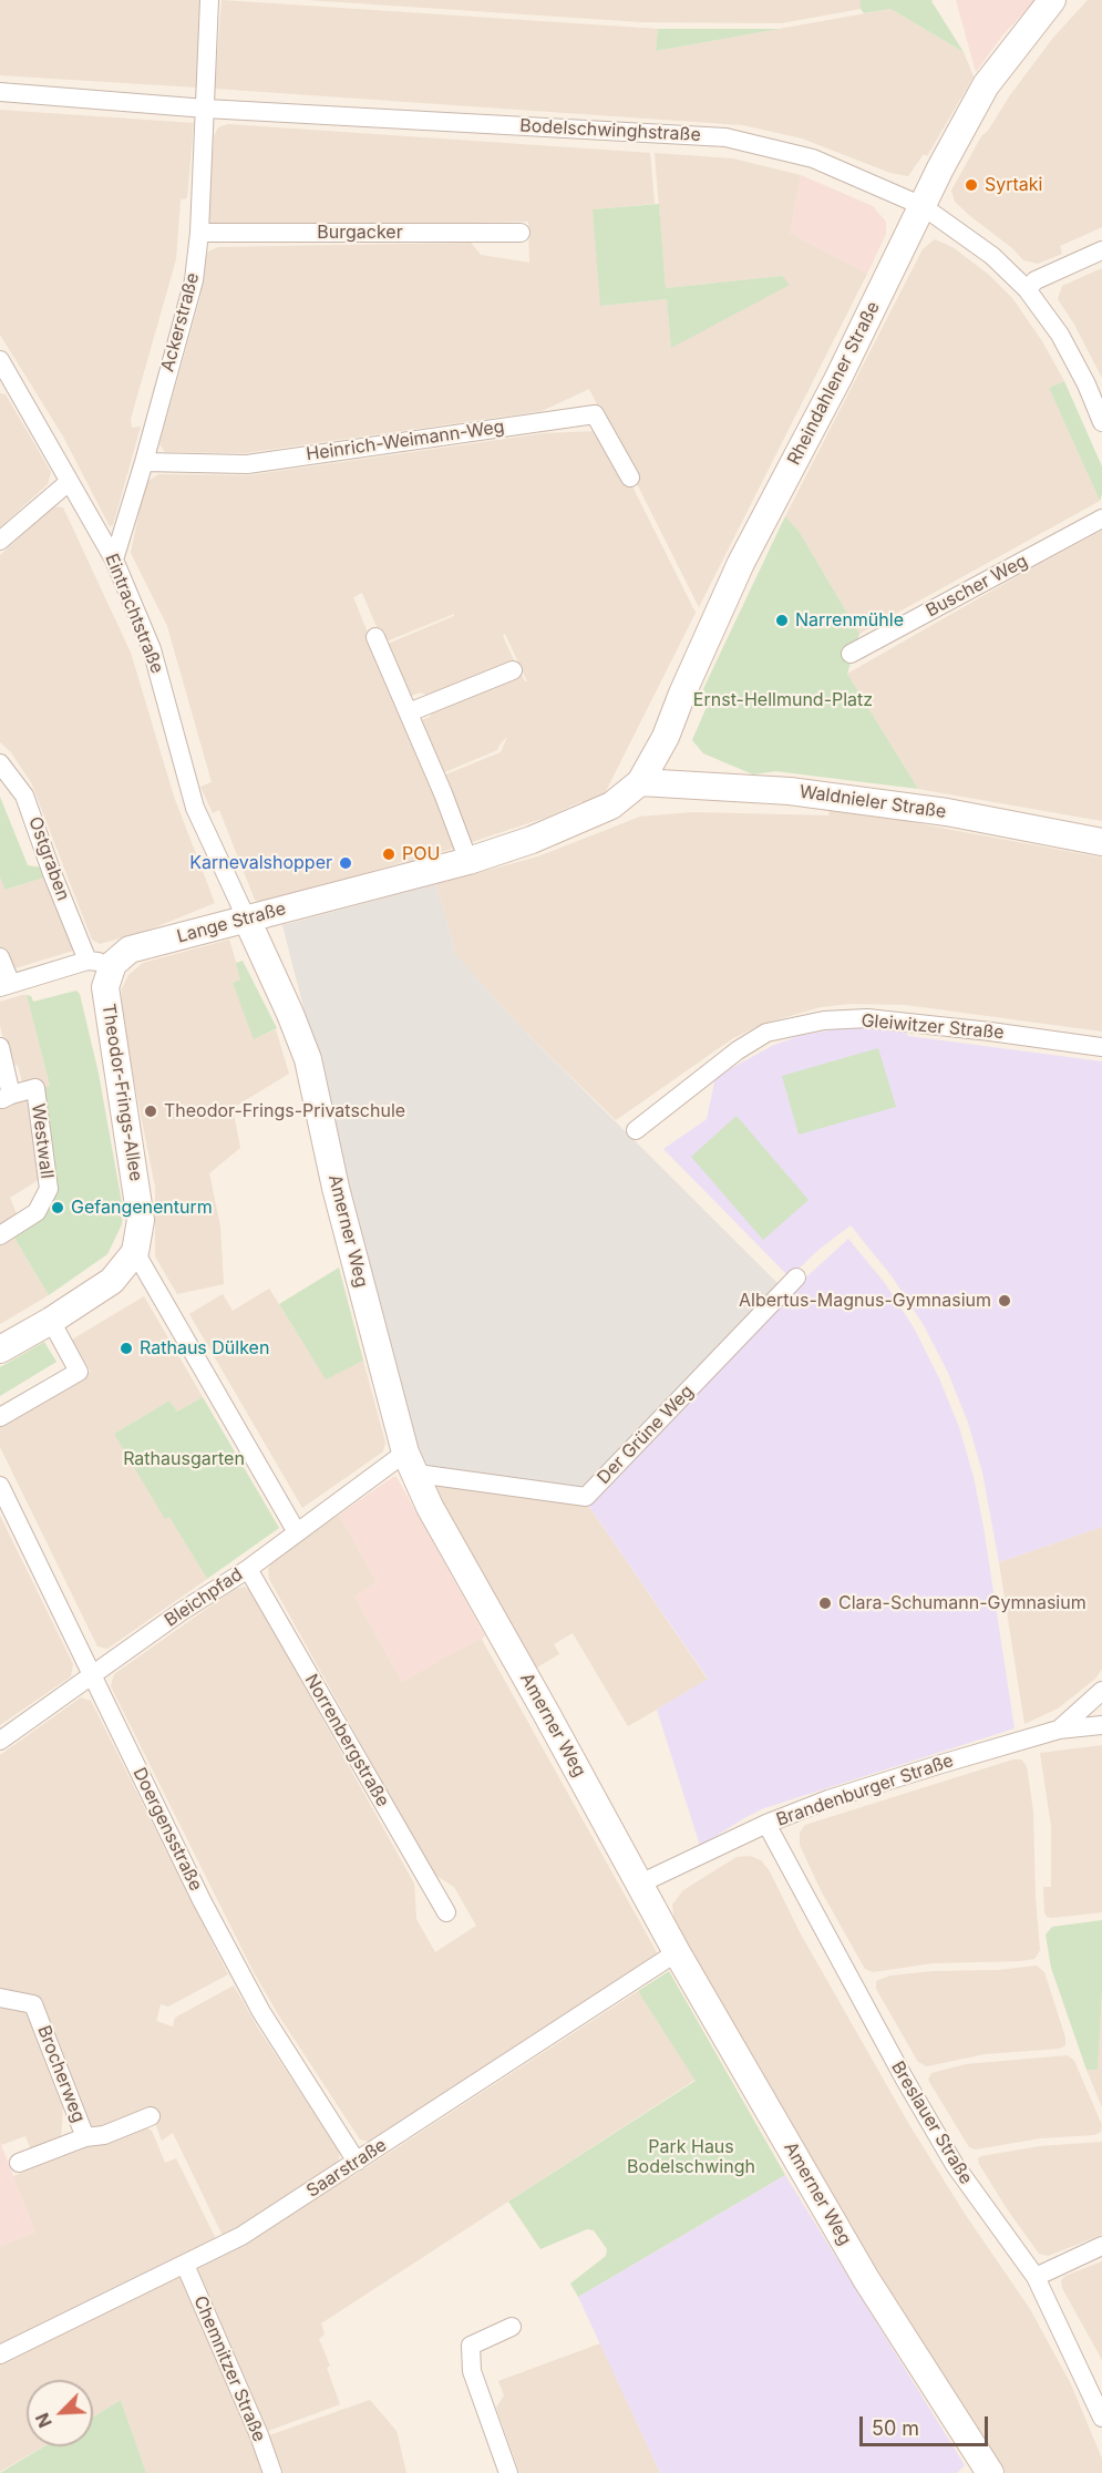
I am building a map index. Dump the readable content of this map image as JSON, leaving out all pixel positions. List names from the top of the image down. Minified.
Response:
{"streets":{"main road":["Rheindahlener Straße","Waldnieler Straße","Lange Straße","Theodor-Frings-Allee","Amerner Weg"],"street":["Bodelschwinghstraße","Burgacker","Ackerstraße","Heinrich-Weimann-Weg","Buscher Weg","Eintrachtstraße","Ostgraben","Gleiwitzer Straße","Westwall","Der Grüne Weg","Bleichpfad","Norrenbergstraße","Brandenburger Straße","Doergensstraße","Brocherweg","Breslauer Straße","Saarstraße","Chemnitzer Straße"]},"crossings":[["Bodelschwinghstraße","Ackerstraße"],["Bodelschwinghstraße","Rheindahlener Straße"],["Burgacker","Ackerstraße"],["Ackerstraße","Heinrich-Weimann-Weg"],["Ackerstraße","Eintrachtstraße"],["Rheindahlener Straße","Waldnieler Straße"],["Rheindahlener Straße","Lange Straße"],["Eintrachtstraße","Lange Straße"],["Eintrachtstraße","Amerner Weg"],["Waldnieler Straße","Lange Straße"],["Ostgraben","Lange Straße"],["Ostgraben","Theodor-Frings-Allee"],["Lange Straße","Theodor-Frings-Allee"],["Lange Straße","Amerner Weg"],["Amerner Weg","Der Grüne Weg"],["Amerner Weg","Bleichpfad"],["Amerner Weg","Brandenburger Straße"],["Amerner Weg","Saarstraße"],["Bleichpfad","Norrenbergstraße"],["Bleichpfad","Doergensstraße"],["Brandenburger Straße","Breslauer Straße"],["Doergensstraße","Saarstraße"],["Saarstraße","Chemnitzer Straße"]],"parks":["Ernst-Hellmund-Platz","Rathausgarten","Park Haus Bodelschwingh"],"places":["Syrtaki","Narrenmühle","POU","Karnevalshopper","Theodor-Frings-Privatschule","Gefangenenturm","Albertus-Magnus-Gymnasium","Rathaus Dülken","Clara-Schumann-Gymnasium"],"scale_bar":"50 m","north":"bottom left"}
